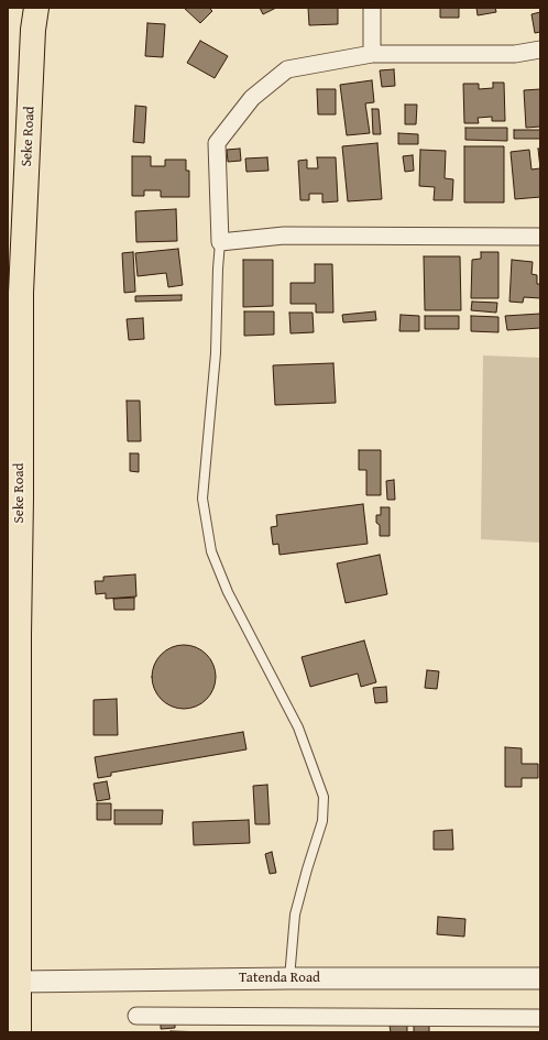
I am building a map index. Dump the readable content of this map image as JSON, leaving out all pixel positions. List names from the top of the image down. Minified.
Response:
{"streets":{"main road":["Seke Road"],"street":["Tatenda Road"]},"crossings":[["Seke Road","Tatenda Road"]]}
